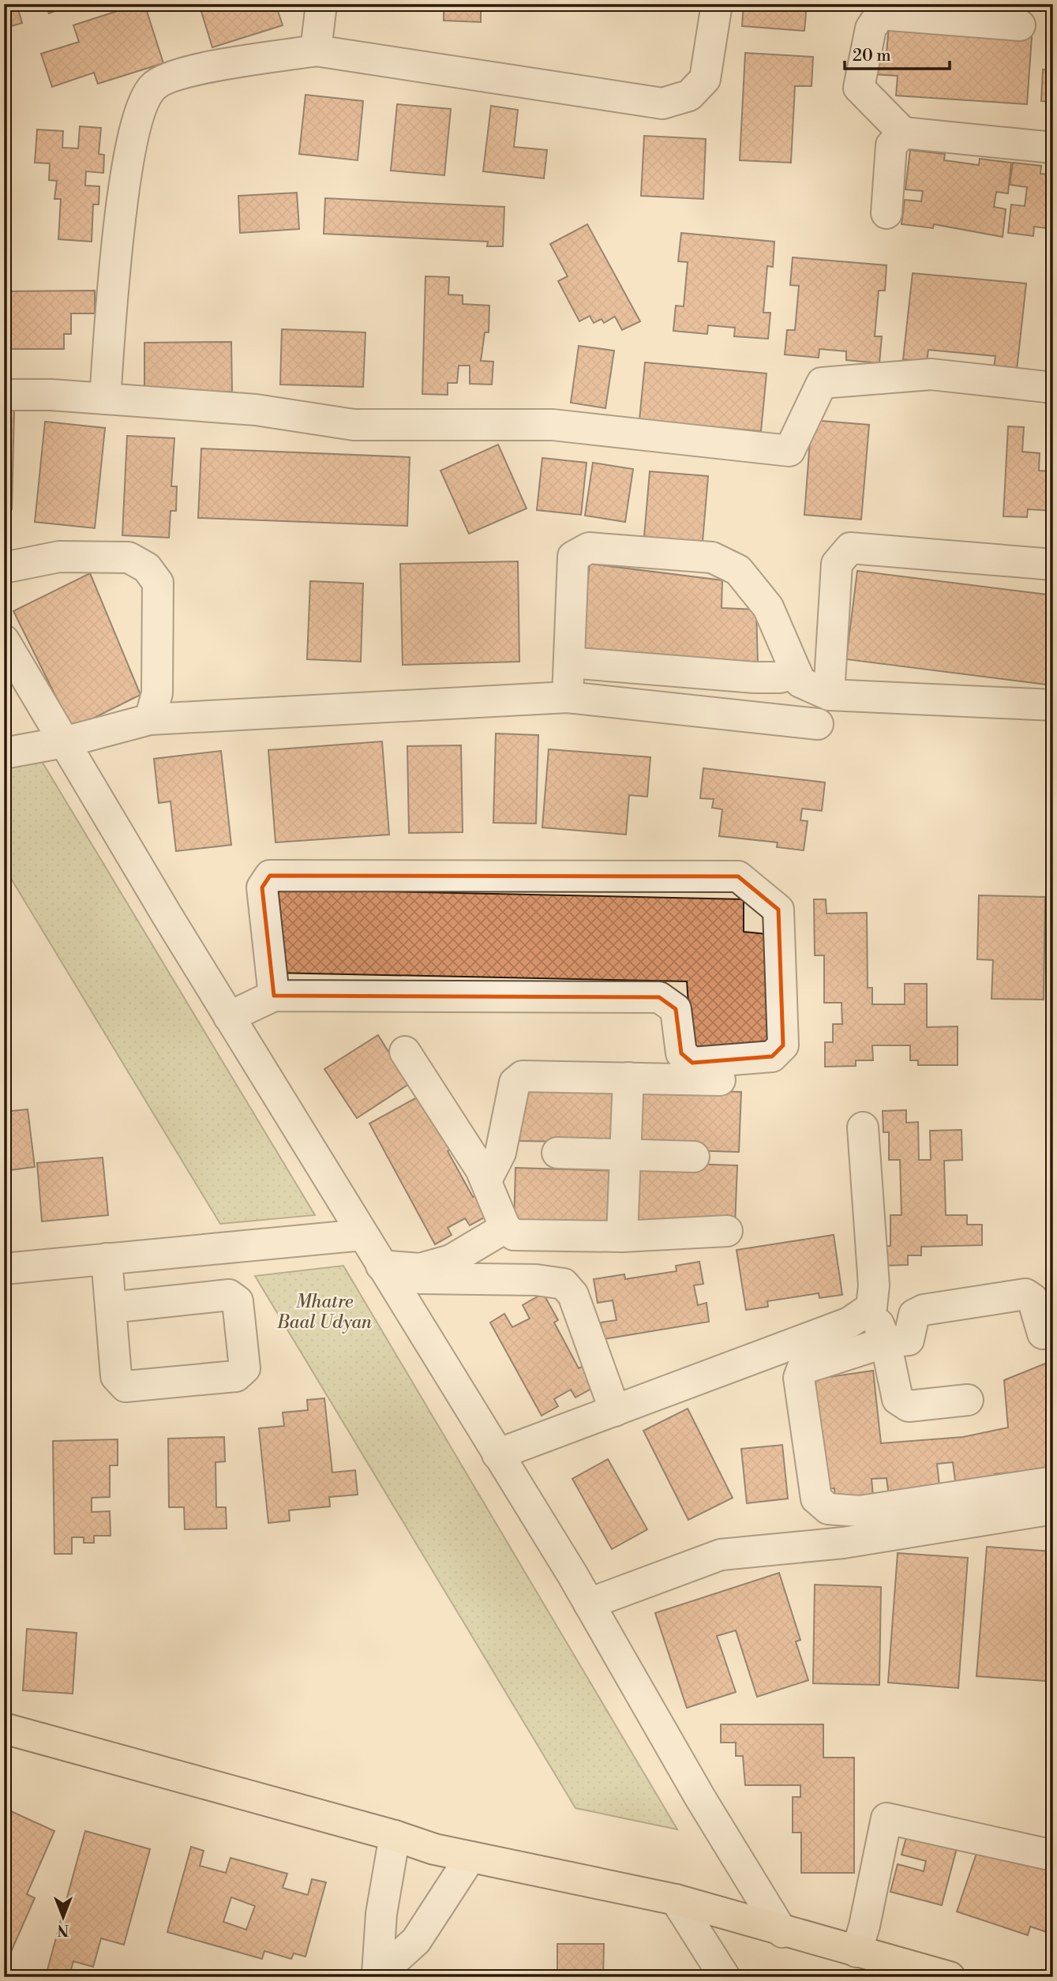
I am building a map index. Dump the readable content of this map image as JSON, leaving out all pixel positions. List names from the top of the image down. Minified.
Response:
{"parks":["Mhatre Baal Udyan"],"scale_bar":"20 m","north":"bottom"}
